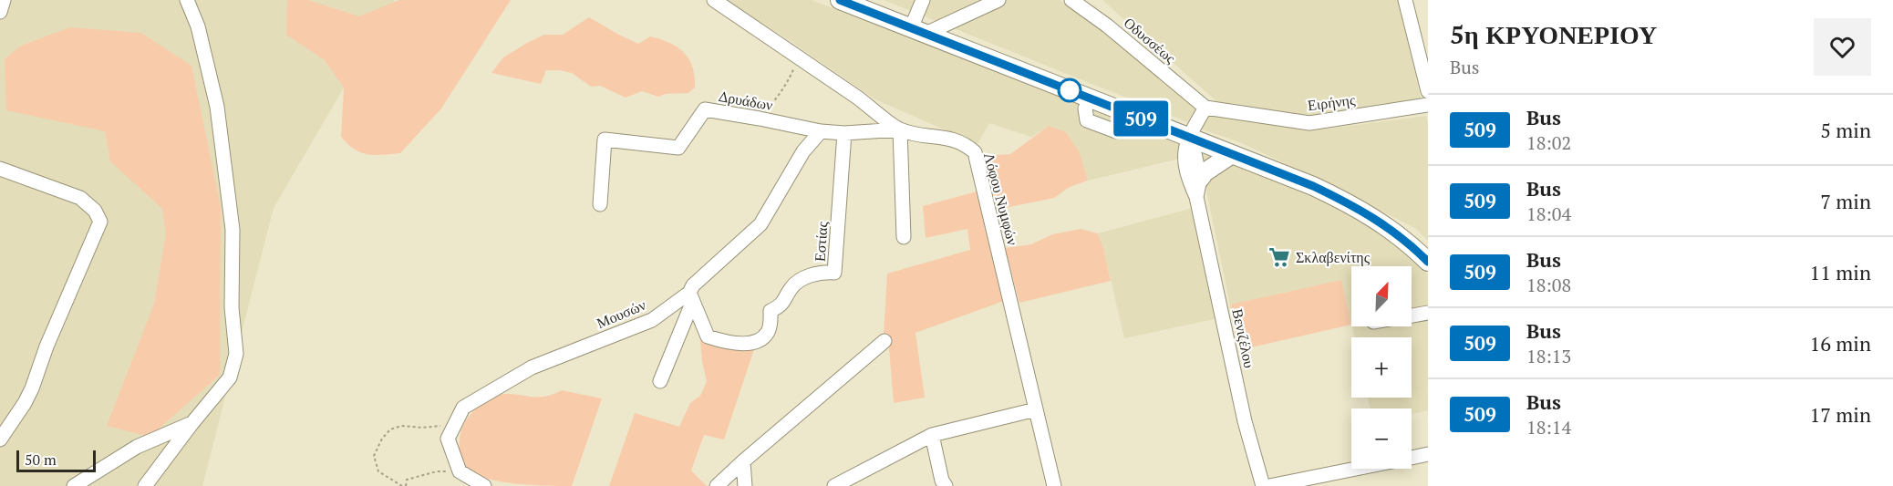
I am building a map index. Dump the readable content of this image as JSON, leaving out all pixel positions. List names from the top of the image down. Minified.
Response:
{"streets":{"street":["Οδυσσέως","Δρυάδων","Ειρήνης","Λόφου Νυμφών","Εστίας","Μουσών","Βενιζέλου"]},"crossings":[["Οδυσσέως","Ειρήνης"],["Δρυάδων","Λόφου Νυμφών"],["Δρυάδων","Εστίας"],["Δρυάδων","Μουσών"],["Εστίας","Μουσών"]],"places":{"supermarket":["Σκλαβενίτης"]},"lines":["bus line 509"],"scale_bar":"50 m","north":"top right","page":{"on_map":"509","heading":["5η ΚΡΥΟΝΕΡΙΟΥ","Bus"],"list":[{"mark":"509","name":"Bus","note":"18:02","value":"5 min"},{"mark":"509","name":"Bus","note":"18:04","value":"7 min"},{"mark":"509","name":"Bus","note":"18:08","value":"11 min"},{"mark":"509","name":"Bus","note":"18:13","value":"16 min"},{"mark":"509","name":"Bus","note":"18:14","value":"17 min"}],"map_buttons":["+","−"],"scale":"50 m"}}
